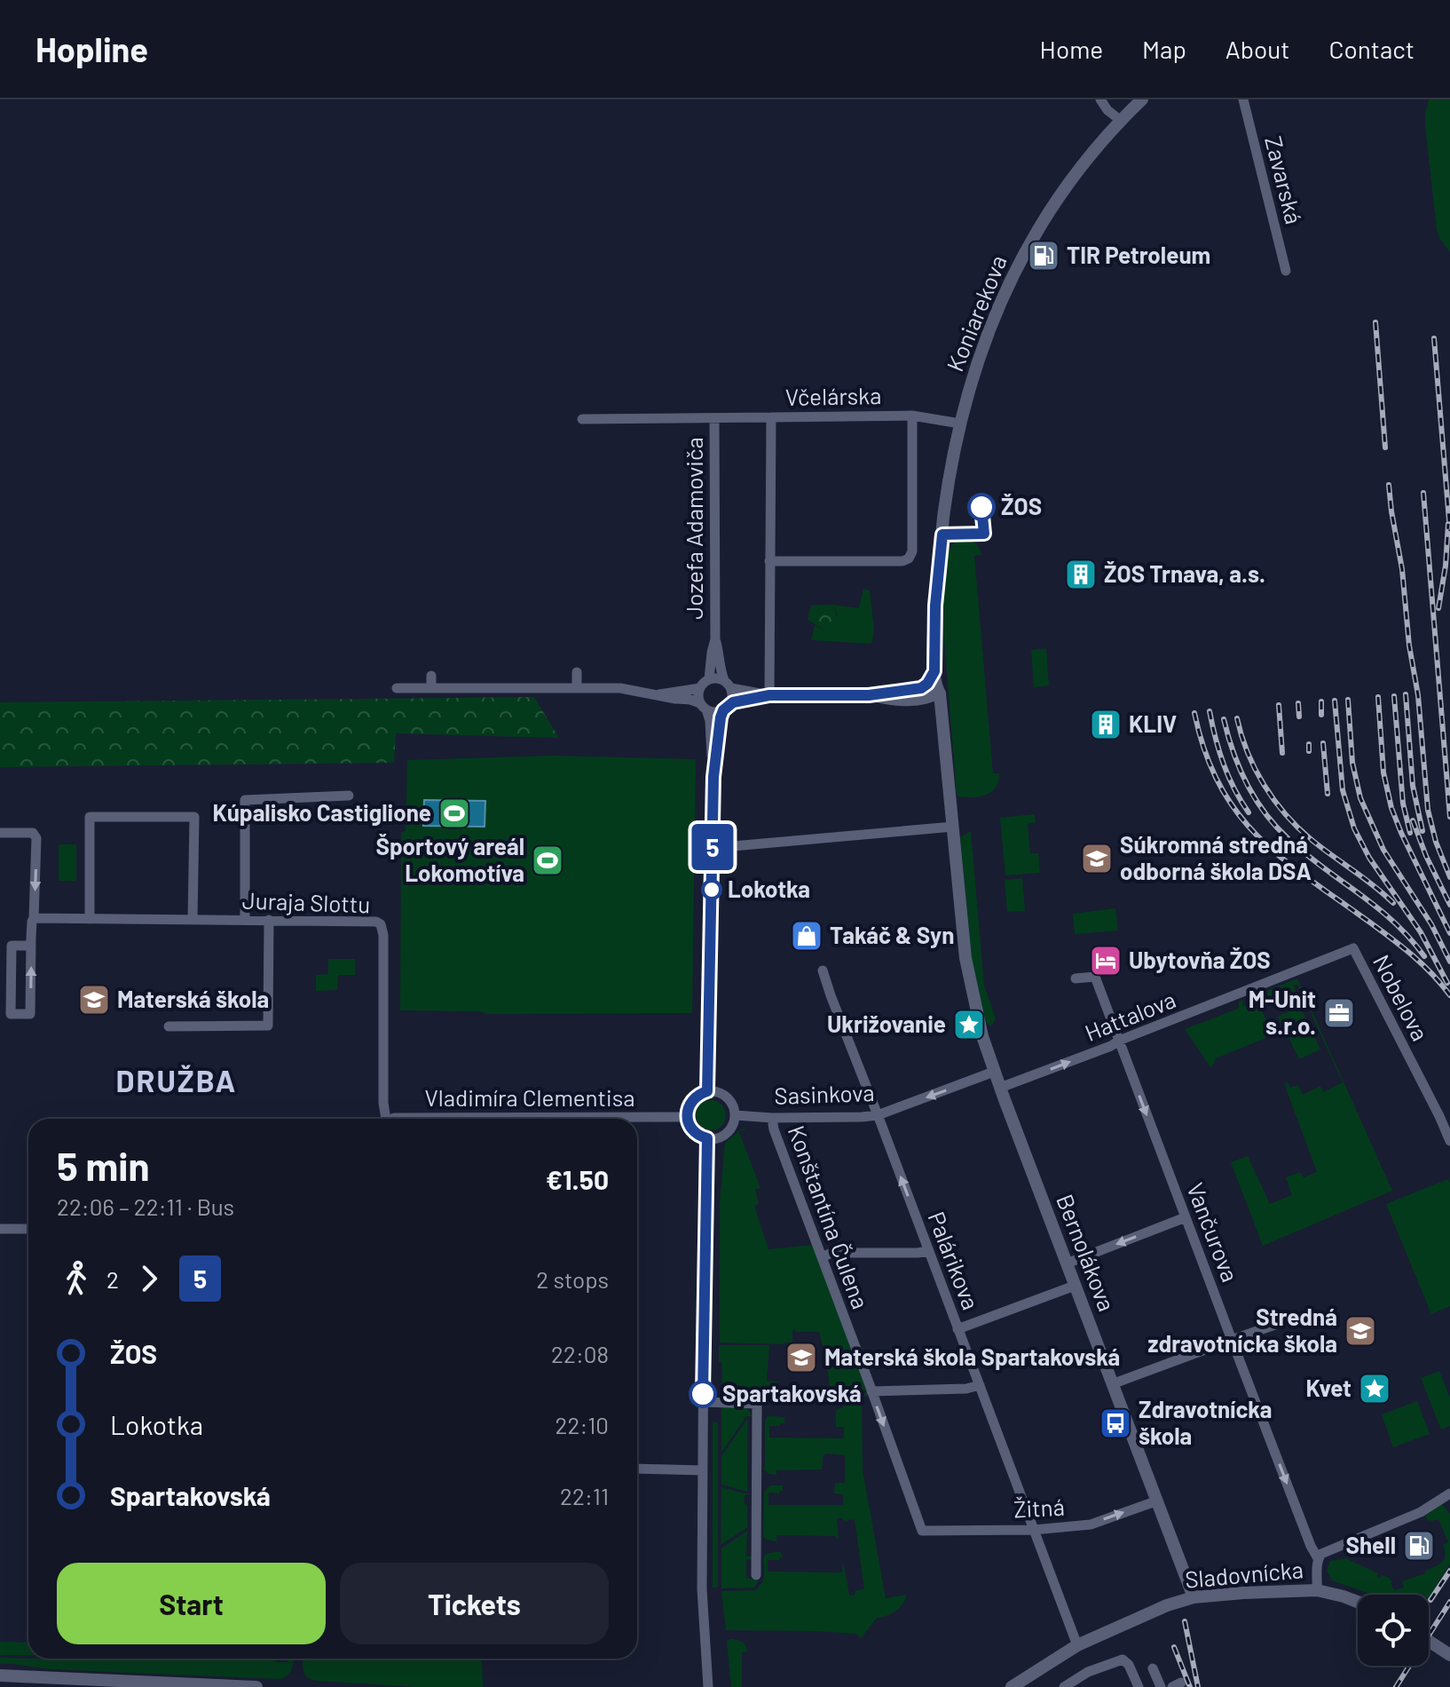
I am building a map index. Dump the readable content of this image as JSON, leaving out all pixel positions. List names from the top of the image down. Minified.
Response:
{"streets":{"street":["Zavarská","Koniarekova","Včelárska","Jozefa Adamoviča","Juraja Slottu","Nobelova","Hattalova","Sasinkova","Vladimíra Clementisa","Konštantína Čulena","Vančurova","Bernolákova","Palárikova","Žitná","Sladovnícka"]},"crossings":[["Koniarekova","Včelárska"],["Koniarekova","Bernolákova"],["Nobelova","Hattalova"],["Hattalova","Vančurova"],["Hattalova","Bernolákova"],["Sasinkova","Vladimíra Clementisa"],["Sasinkova","Konštantína Čulena"],["Sasinkova","Bernolákova"],["Sasinkova","Palárikova"],["Konštantína Čulena","Žitná"],["Bernolákova","Žitná"],["Bernolákova","Sladovnícka"],["Palárikova","Žitná"],["Palárikova","Sladovnícka"]],"one_way":["Sasinkova","Vančurova","Žitná"],"districts":["DRUŽBA"],"places":{"fuel station":["TIR Petroleum","Shell"],"other":["ŽOS","Lokotka","Spartakovská"],"building":["ŽOS Trnava, a.s.","KLIV"],"sports":["Kúpalisko Castiglione","Športový areál Lokomotíva"],"school or university":["Súkromná stredná odborná škola DSA","Materská škola","Stredná zdravotnícka škola","Materská škola Spartakovská"],"shop":["Takáč & Syn"],"hotel":["Ubytovňa ŽOS"],"office":["M-Unit s.r.o."],"place":["Ukrižovanie","Kvet"],"bus stop":["Zdravotnícka škola"]},"lines":["bus line 5"],"page":{"header":"Hopline","nav":["Home","Map","About","Contact"],"on_map":"5","heading":["5 min","22:06 – 22:11 · Bus","€1.50"],"legs":["2","5","2 stops"],"list":[{"name":"ŽOS","value":"22:08"},{"name":"Lokotka","value":"22:10"},{"name":"Spartakovská","value":"22:11"}],"buttons":["Start","Tickets"]}}
